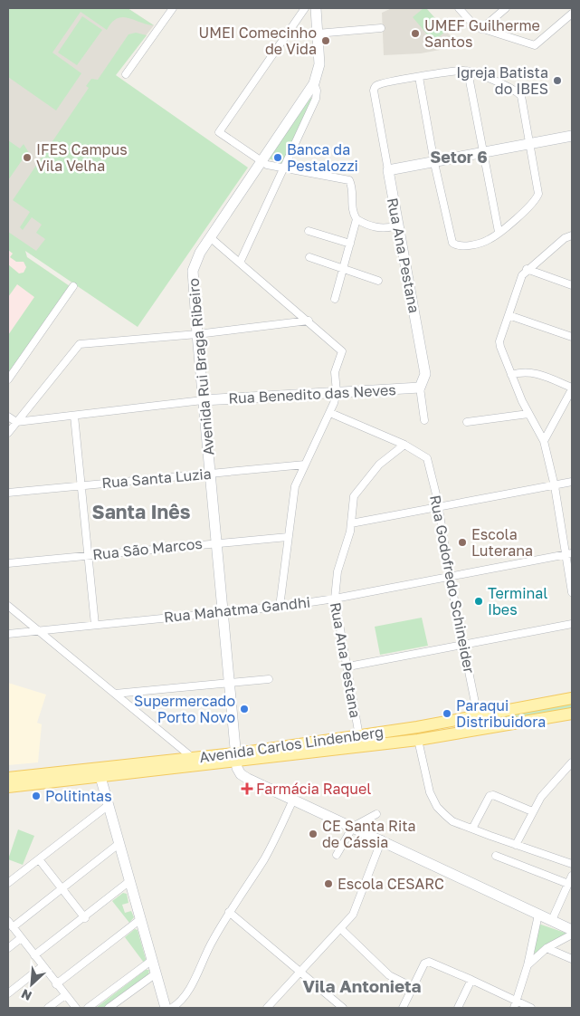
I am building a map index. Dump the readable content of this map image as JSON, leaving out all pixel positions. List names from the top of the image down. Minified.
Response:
{"streets":{"main road":["Avenida Carlos Lindenberg"],"street":["Rua Ana Pestana","Avenida Rui Braga Ribeiro","Rua Benedito das Neves","Rua Santa Luzia","Rua São Marcos","Rua Godofredo Schineider","Rua Mahatma Gandhi"]},"crossings":[["Rua Ana Pestana","Rua Benedito das Neves"],["Rua Ana Pestana","Rua Godofredo Schineider"],["Rua Ana Pestana","Rua Mahatma Gandhi"],["Rua Ana Pestana","Avenida Carlos Lindenberg"],["Avenida Rui Braga Ribeiro","Rua Benedito das Neves"],["Avenida Rui Braga Ribeiro","Rua Santa Luzia"],["Avenida Rui Braga Ribeiro","Rua São Marcos"],["Avenida Rui Braga Ribeiro","Rua Mahatma Gandhi"],["Avenida Rui Braga Ribeiro","Avenida Carlos Lindenberg"],["Rua Godofredo Schineider","Rua Mahatma Gandhi"],["Rua Godofredo Schineider","Avenida Carlos Lindenberg"]],"districts":["Setor 6","Santa Inês","Vila Antonieta"],"places":{"other":["UMEF Guilherme Santos","UMEI Comecinho de Vida","Igreja Batista do IBES","IFES Campus Vila Velha","Banca da Pestalozzi","Escola Luterana","Terminal Ibes","Supermercado Porto Novo","Paraqui Distribuidora","Politintas","CE Santa Rita de Cássia","Escola CESARC"],"health":["Farmácia Raquel"]},"north":"bottom left"}
